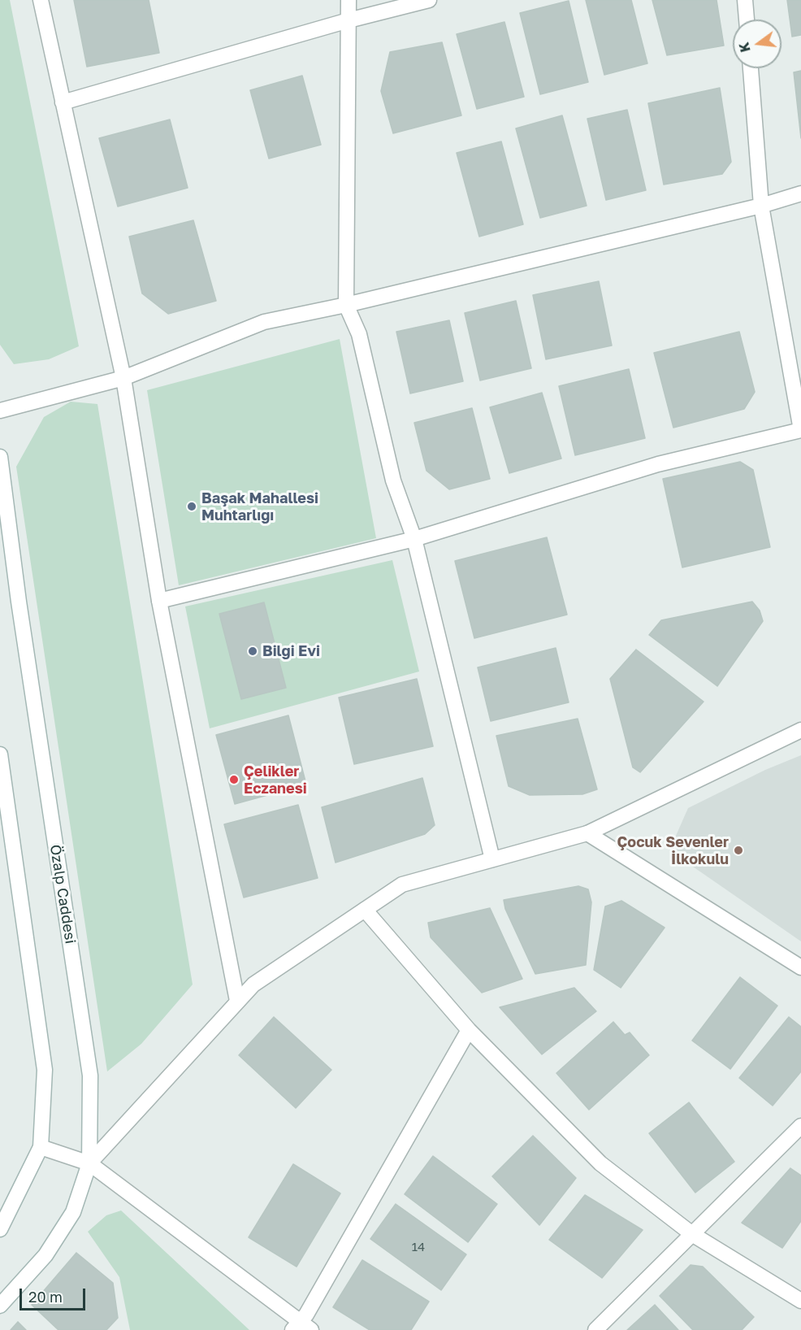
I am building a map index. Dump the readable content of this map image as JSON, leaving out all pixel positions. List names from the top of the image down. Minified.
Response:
{"streets":{"street":["Özalp Caddesi"]},"places":["Başak Mahallesi Muhtarlığı","Bilgi Evi","Çelikler Eczanesi","Çocuk Sevenler İlkokulu"],"house_numbers":["14"],"scale_bar":"20 m","north":"left"}
